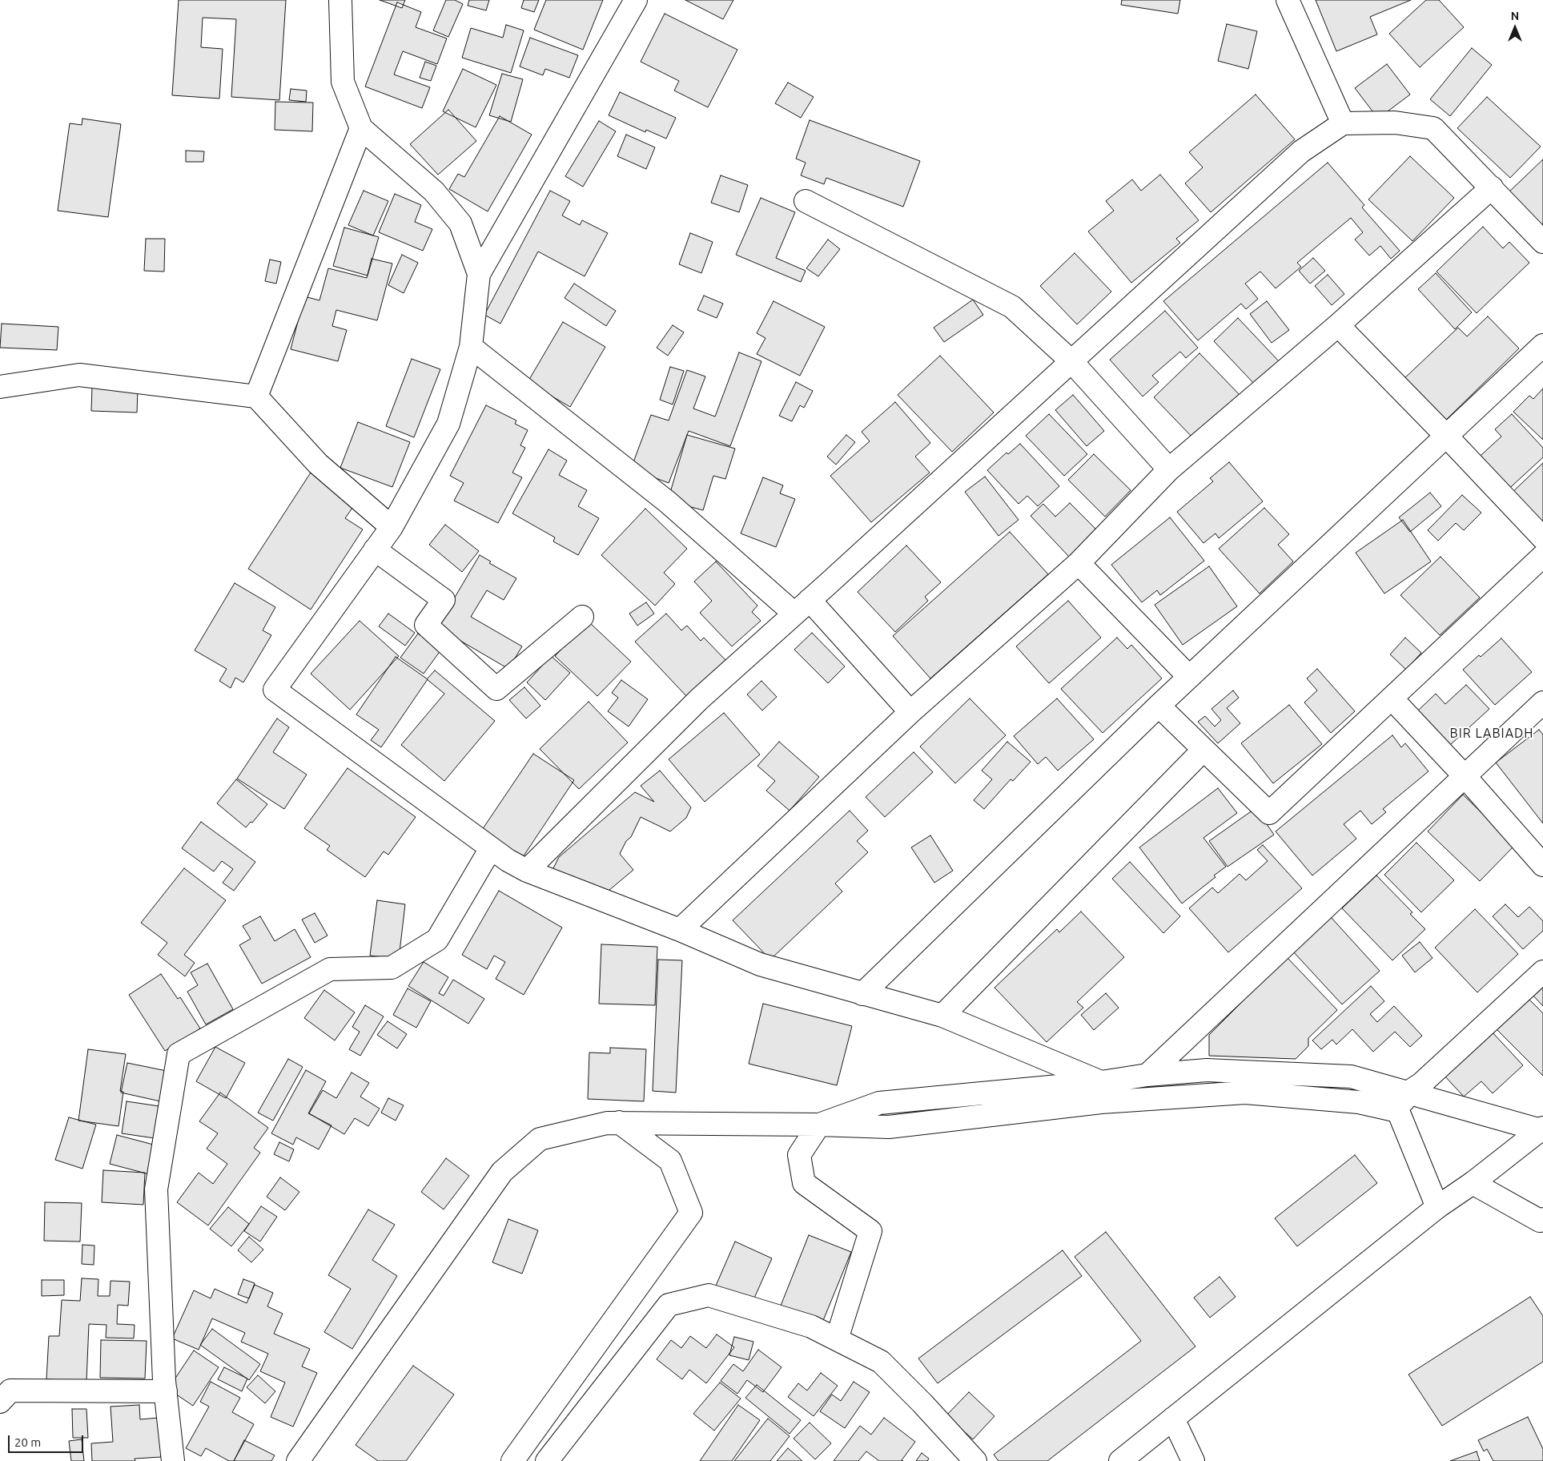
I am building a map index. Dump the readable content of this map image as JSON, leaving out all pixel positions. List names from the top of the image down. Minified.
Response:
{"districts":["BIR LABIADH"],"scale_bar":"20 m","north":"top"}
